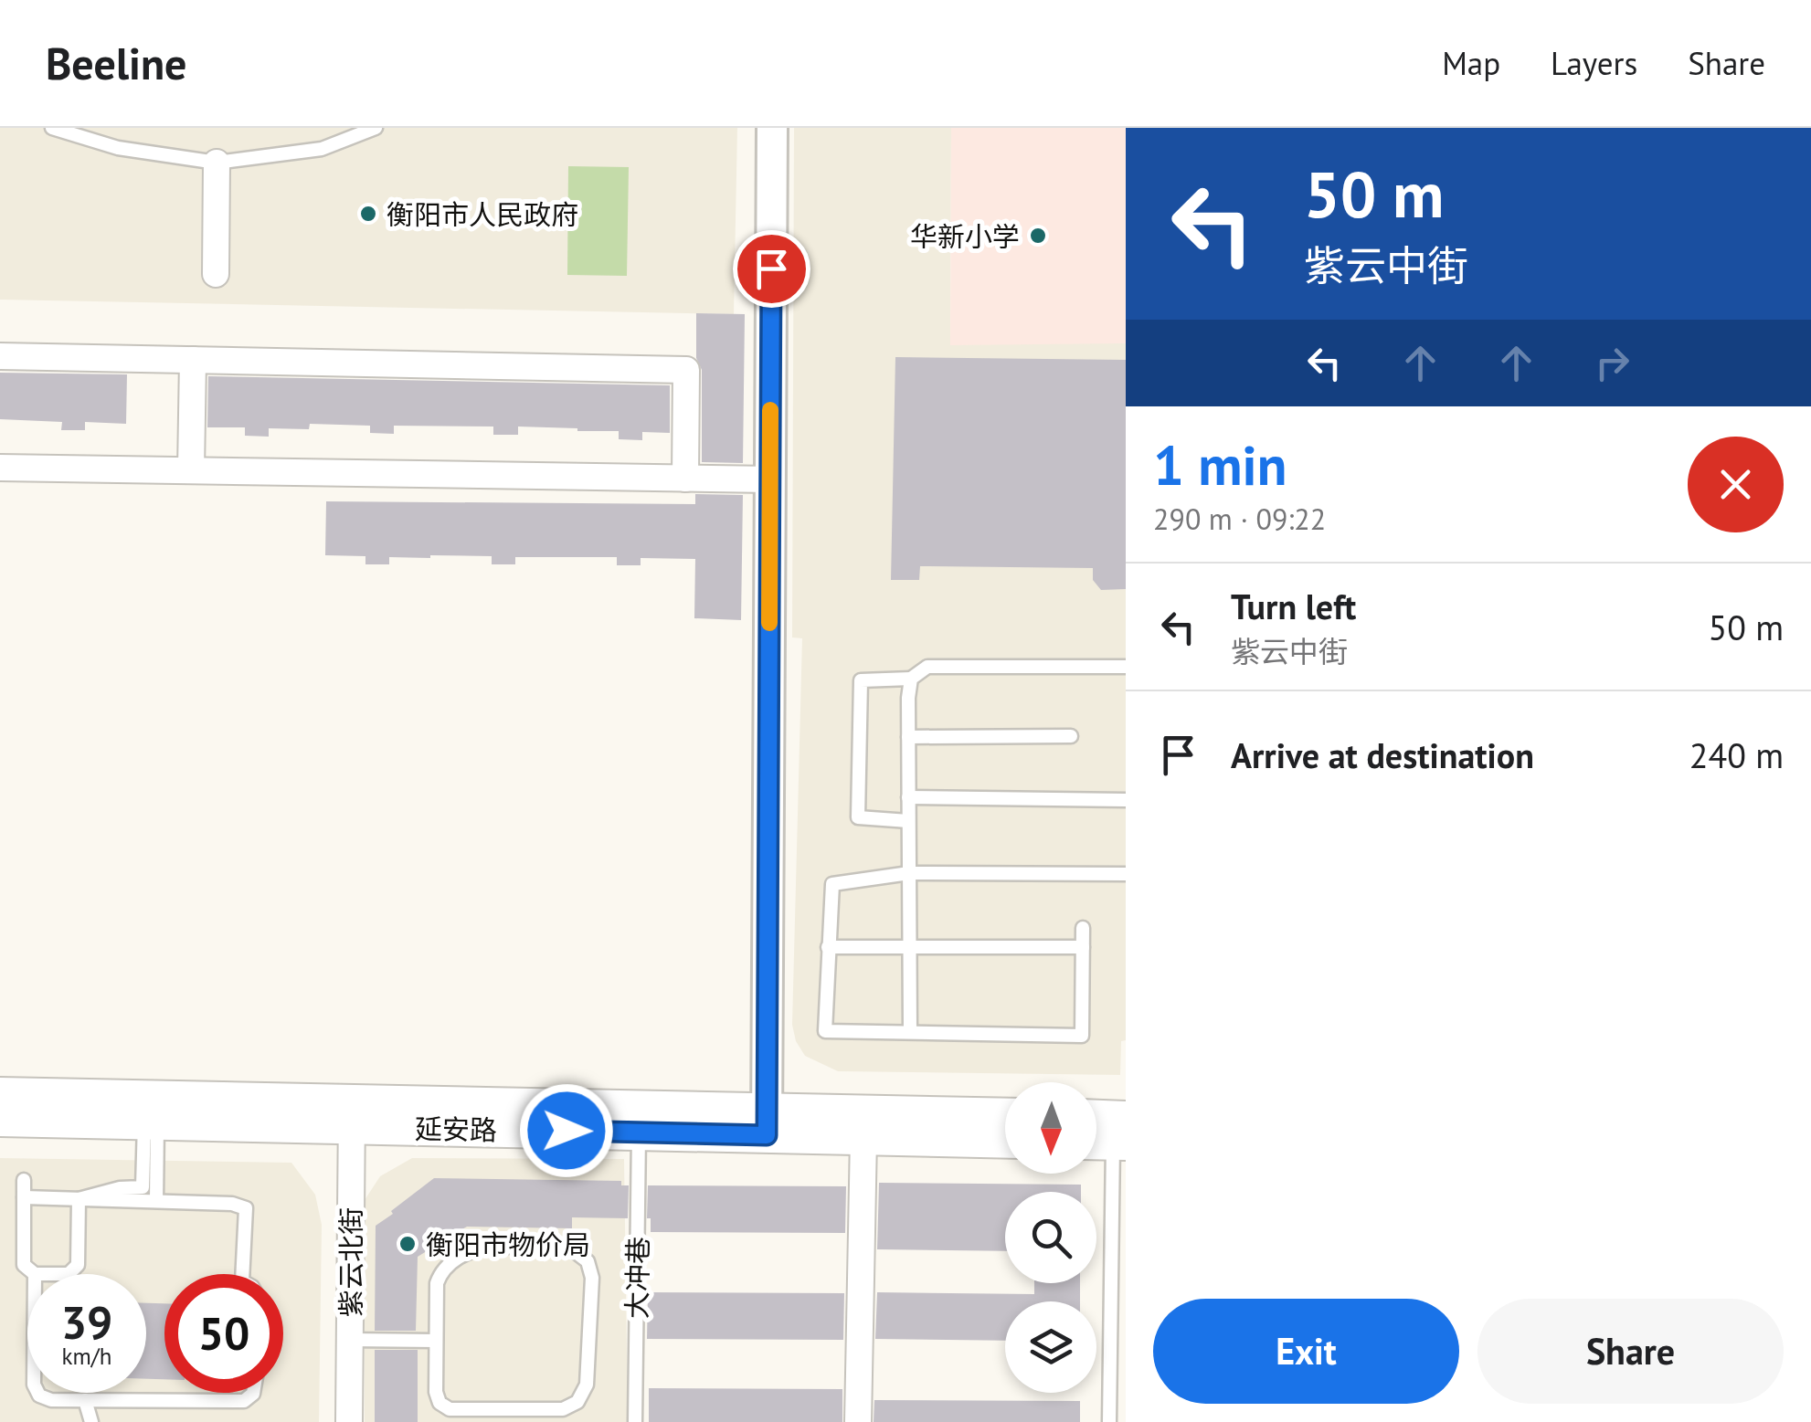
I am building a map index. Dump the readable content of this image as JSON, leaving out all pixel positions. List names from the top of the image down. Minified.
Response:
{"streets":{"main road":["延安路"],"street":["紫云北街"],"lane":["大冲巷"]},"crossings":[["延安路","紫云北街"],["延安路","大冲巷"]],"places":["衡阳市人民政府","华新小学","衡阳市物价局"],"north":"bottom","page":{"header":"Beeline","nav":["Map","Layers","Share"],"turn":["50 m","紫云中街"],"heading":["1 min","290 m · 09:22"],"list":[{"name":"Turn left","note":"紫云中街","value":"50 m"},{"name":"Arrive at destination","value":"240 m"}],"speed":"39 km/h","limit":"50","buttons":["Exit","Share"]}}
